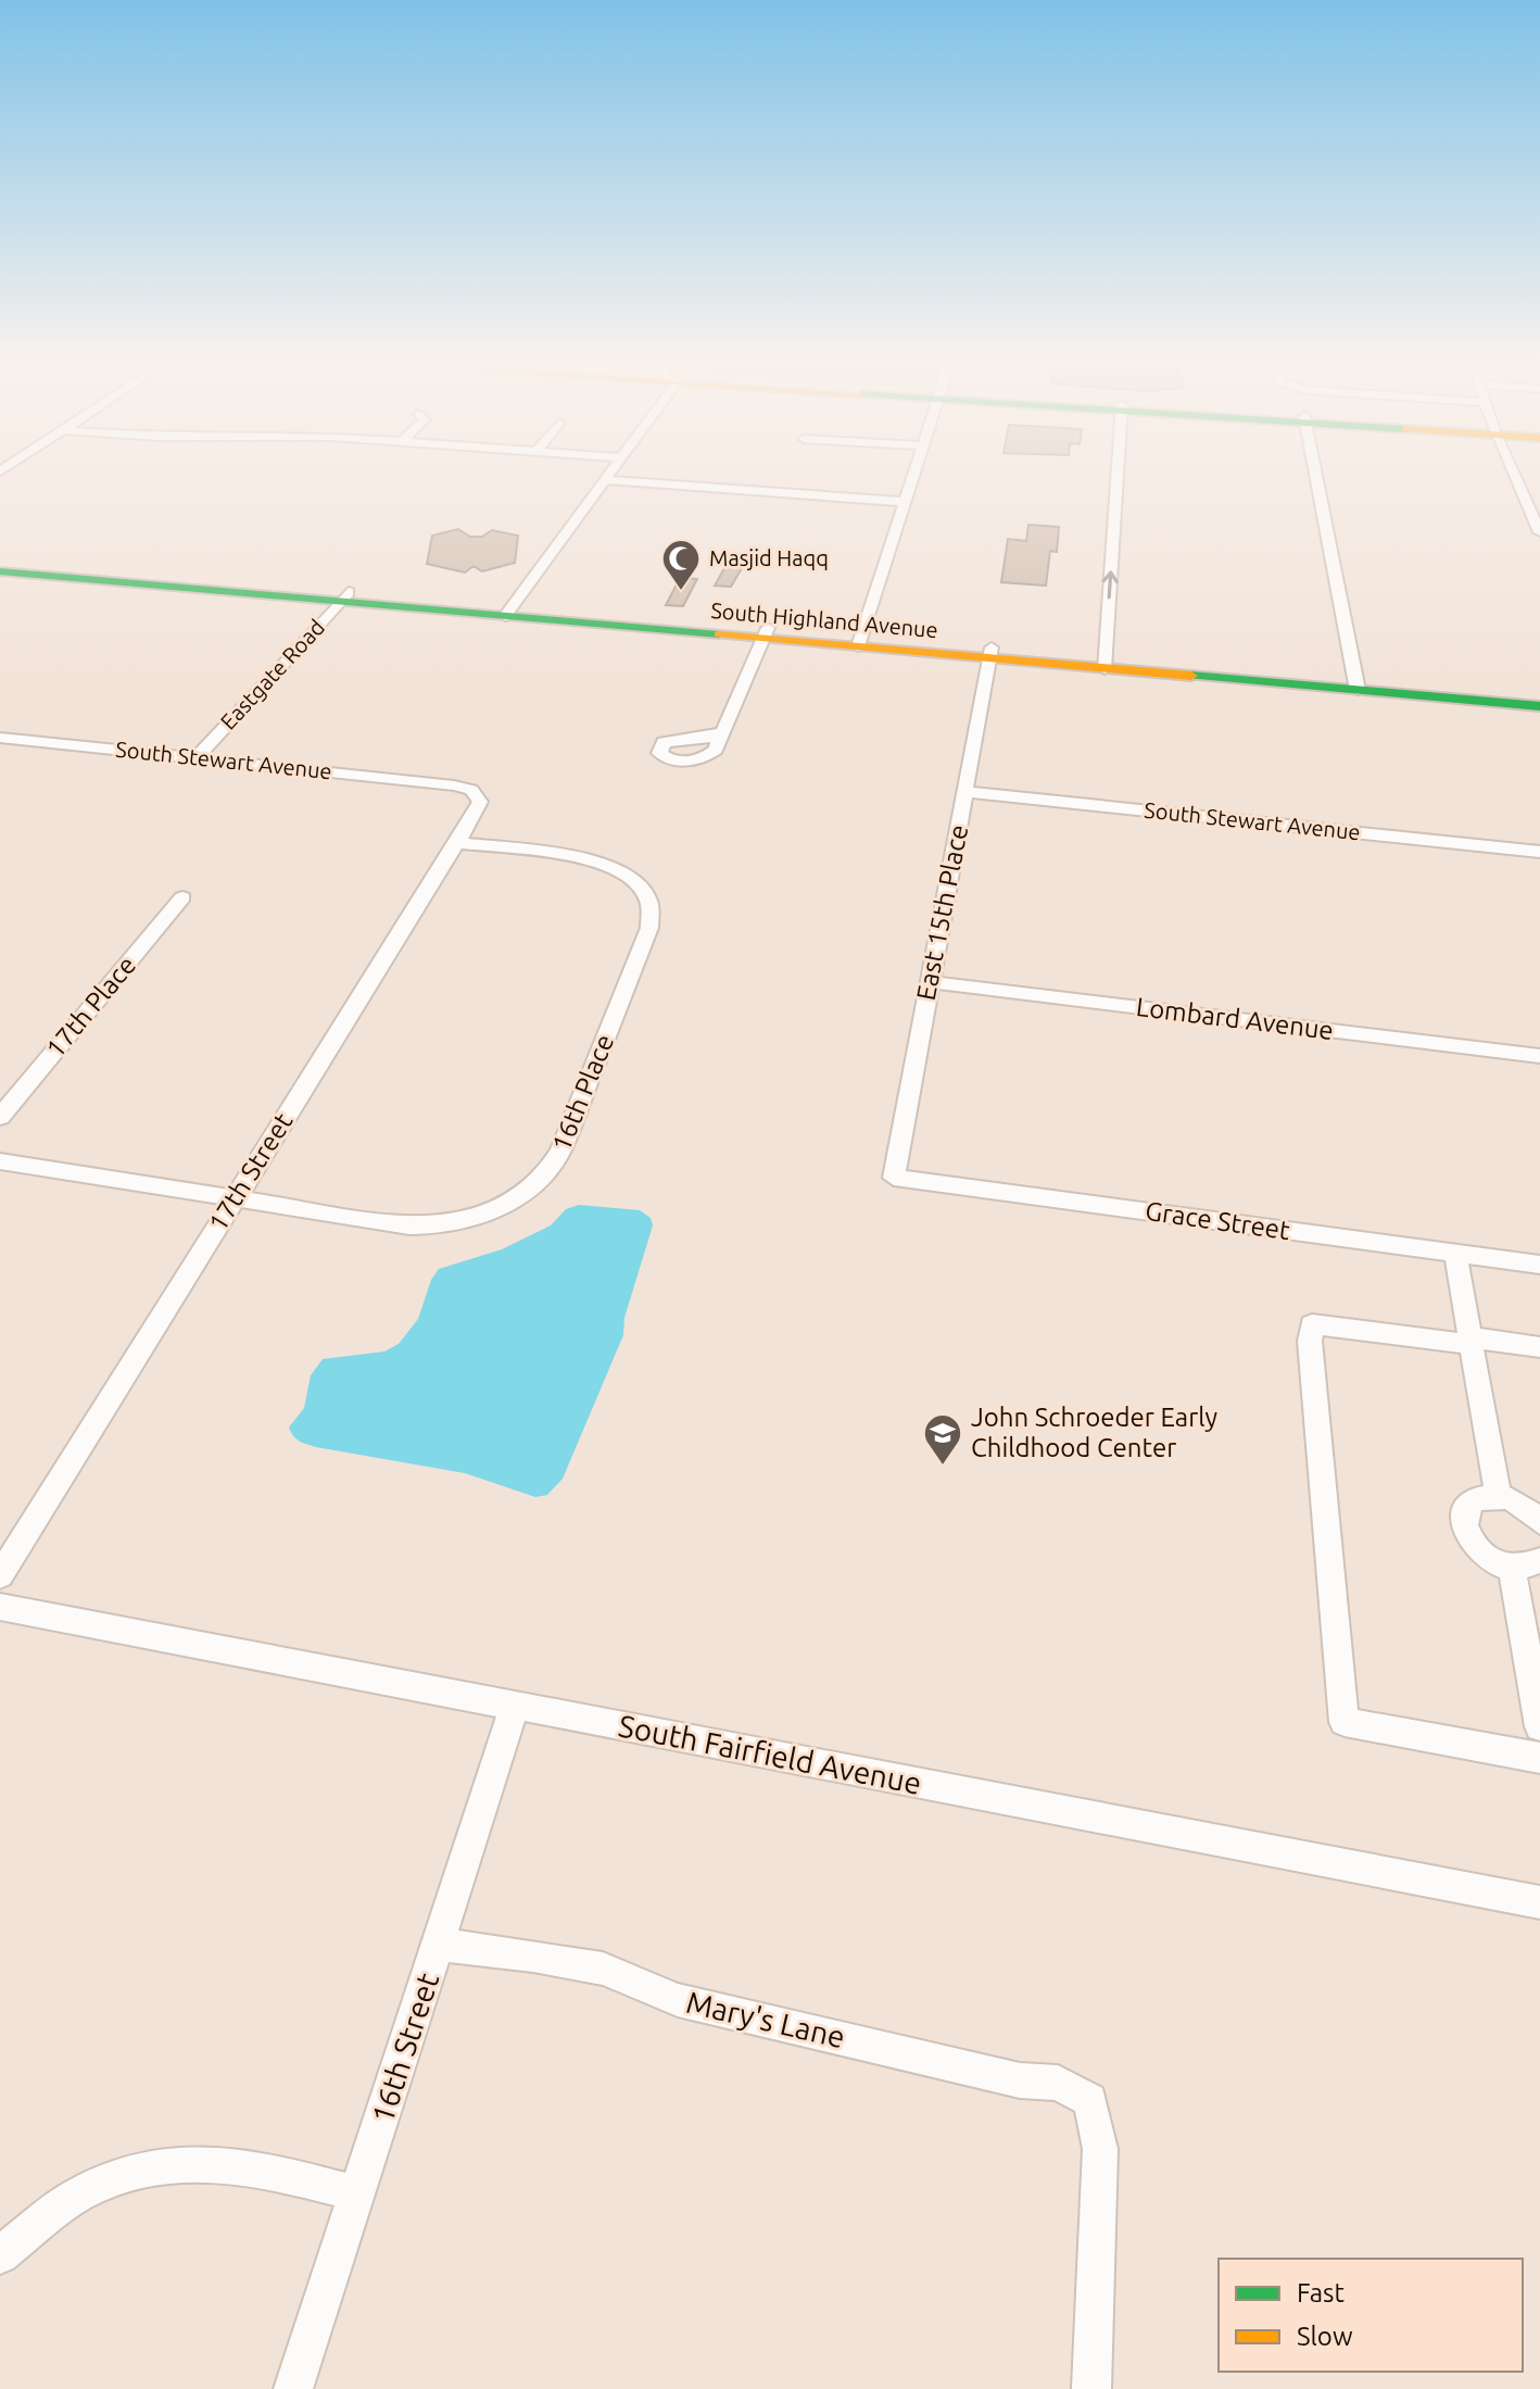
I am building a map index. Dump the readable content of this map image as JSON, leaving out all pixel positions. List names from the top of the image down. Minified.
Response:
{"streets":{"main road":["South Highland Avenue"],"street":["Eastgate Road","South Stewart Avenue","East 15th Place","17th Place","Lombard Avenue","16th Place","17th Street","Grace Street","South Fairfield Avenue","Mary's Lane","16th Street"]},"crossings":[["South Highland Avenue","Eastgate Road"],["South Highland Avenue","East 15th Place"],["Eastgate Road","South Stewart Avenue"],["South Stewart Avenue","East 15th Place"],["South Stewart Avenue","17th Street"],["East 15th Place","Lombard Avenue"],["East 15th Place","Grace Street"],["16th Place","17th Street"],["South Fairfield Avenue","16th Street"],["Mary's Lane","16th Street"]],"places":{"mosque":["Masjid Haqq"],"school or university":["John Schroeder Early Childhood Center"]},"legend":["Fast","Slow"]}
